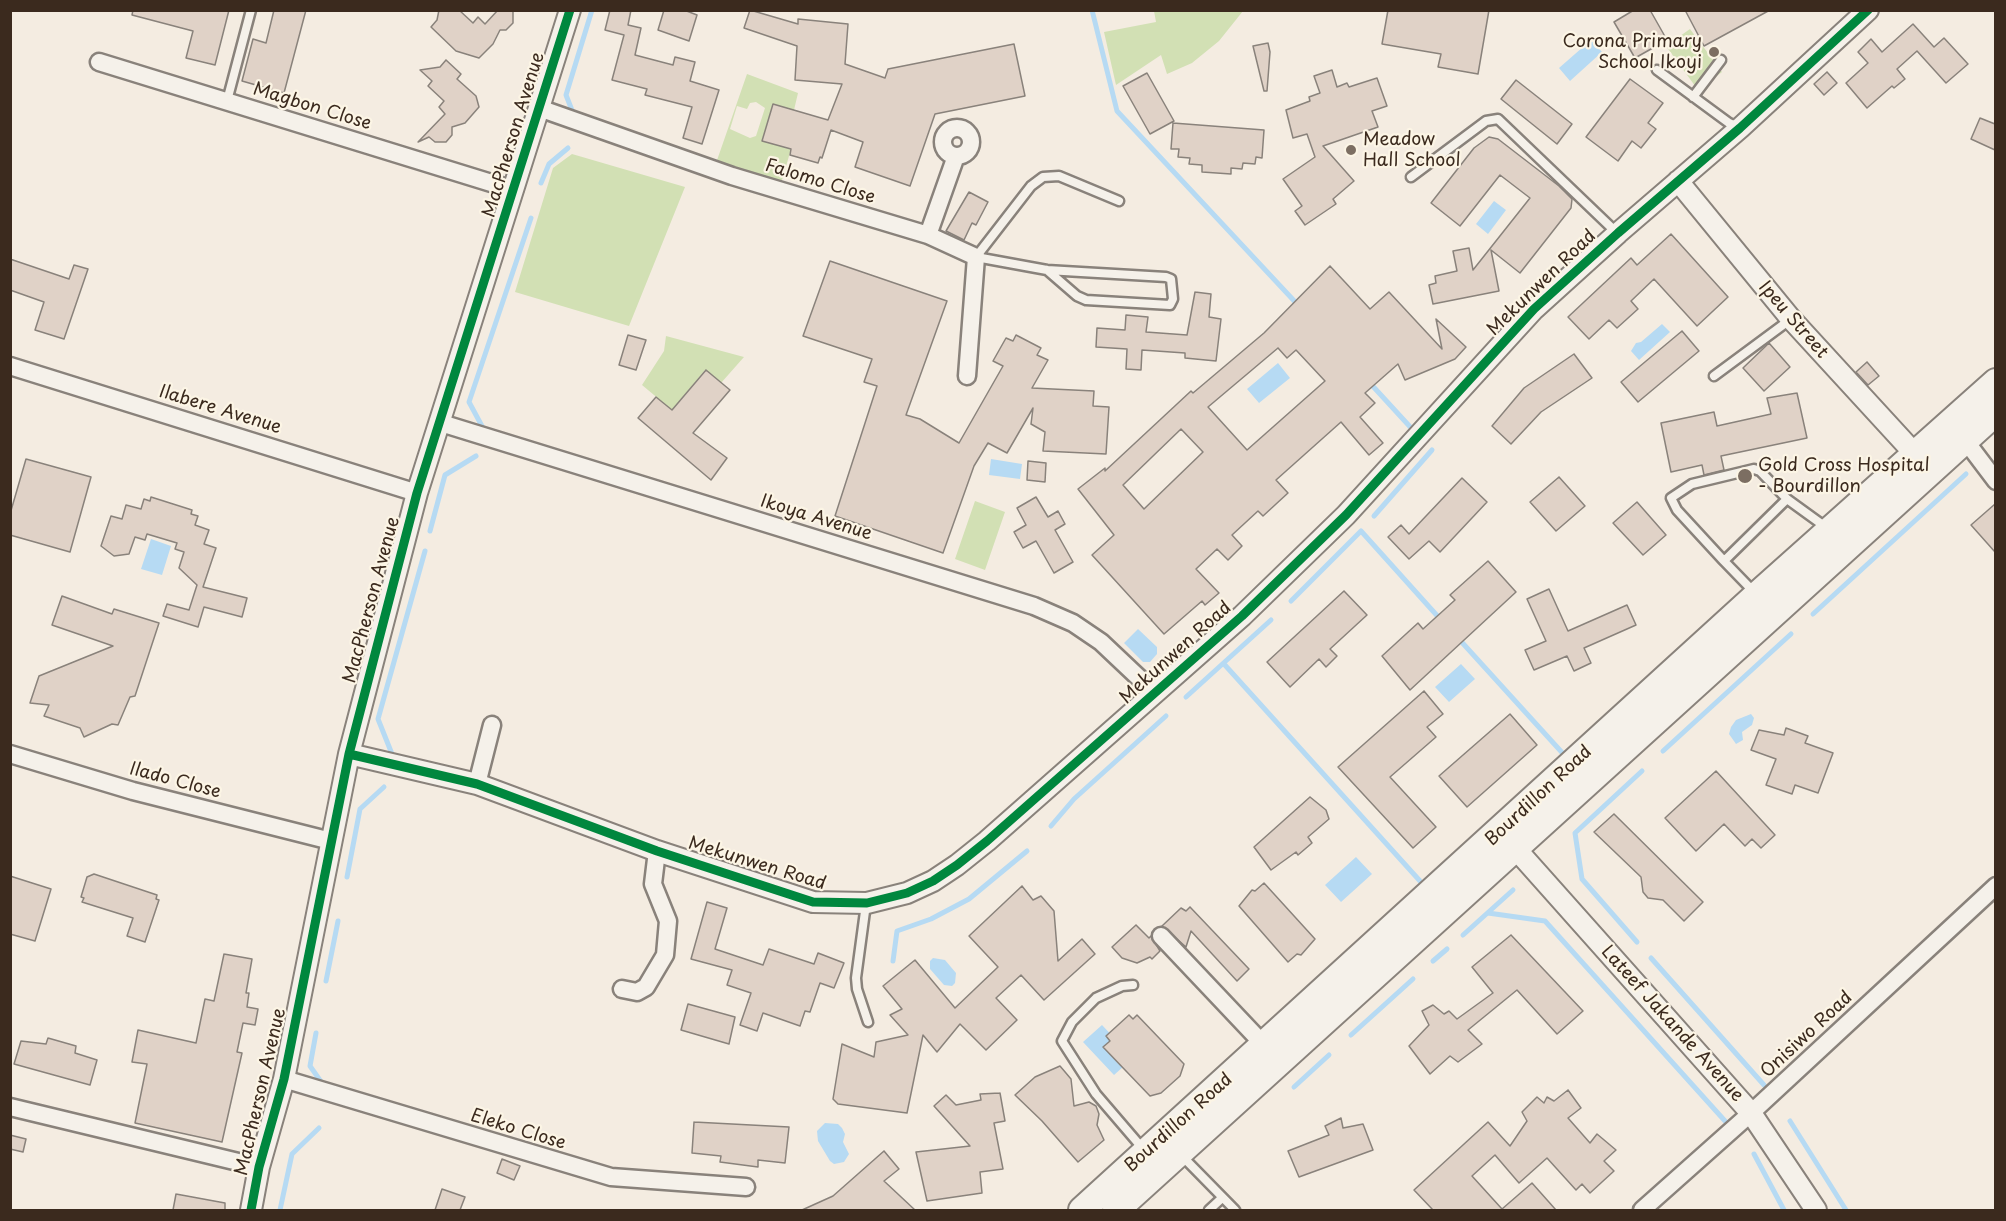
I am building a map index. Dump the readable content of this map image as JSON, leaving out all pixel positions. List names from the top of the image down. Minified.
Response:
{"streets":{"main road":["Bourdillon Road"],"street":["Magbon Close","MacPherson Avenue","Falomo Close","Mekunwen Road","Ipeu Street","Ilabere Avenue","Ikoya Avenue","Ilado Close","Lateef Jakande Avenue","Onisiwo Road","Eleko Close"]},"crossings":[["Magbon Close","MacPherson Avenue"],["MacPherson Avenue","Falomo Close"],["MacPherson Avenue","Mekunwen Road"],["MacPherson Avenue","Ilabere Avenue"],["MacPherson Avenue","Ikoya Avenue"],["MacPherson Avenue","Ilado Close"],["MacPherson Avenue","Eleko Close"],["Mekunwen Road","Ipeu Street"],["Mekunwen Road","Ikoya Avenue"],["Ipeu Street","Bourdillon Road"],["Bourdillon Road","Lateef Jakande Avenue"],["Lateef Jakande Avenue","Onisiwo Road"]],"places":["Corona Primary School Ikoyi","Meadow Hall School","Gold Cross Hospital - Bourdillon"]}
